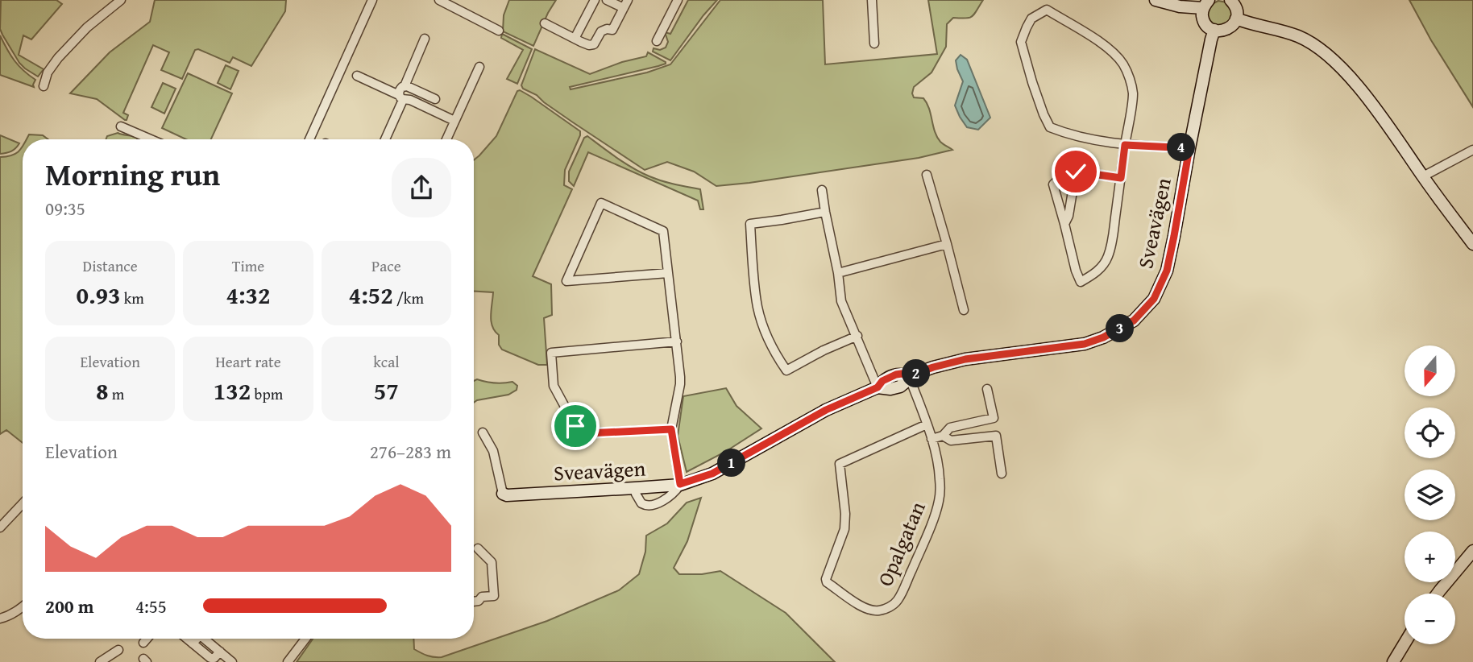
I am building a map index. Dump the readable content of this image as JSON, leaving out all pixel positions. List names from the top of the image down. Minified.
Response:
{"streets":{"street":["Sveavägen","Opalgatan"]},"crossings":[["Sveavägen","Opalgatan"]],"north":"bottom","page":{"pins":["4","3","2","1"],"heading":["Morning run","09:35"],"stats":[["Distance","0.93 km"],["Time","4:32"],["Pace","4:52 /km"],["Elevation","8 m"],["Heart rate","132 bpm"],["kcal","57"]],"map_buttons":["+","−"],"chart":["Elevation","276–283 m"],"list":[{"name":"200 m","note":"4:55"}]}}
